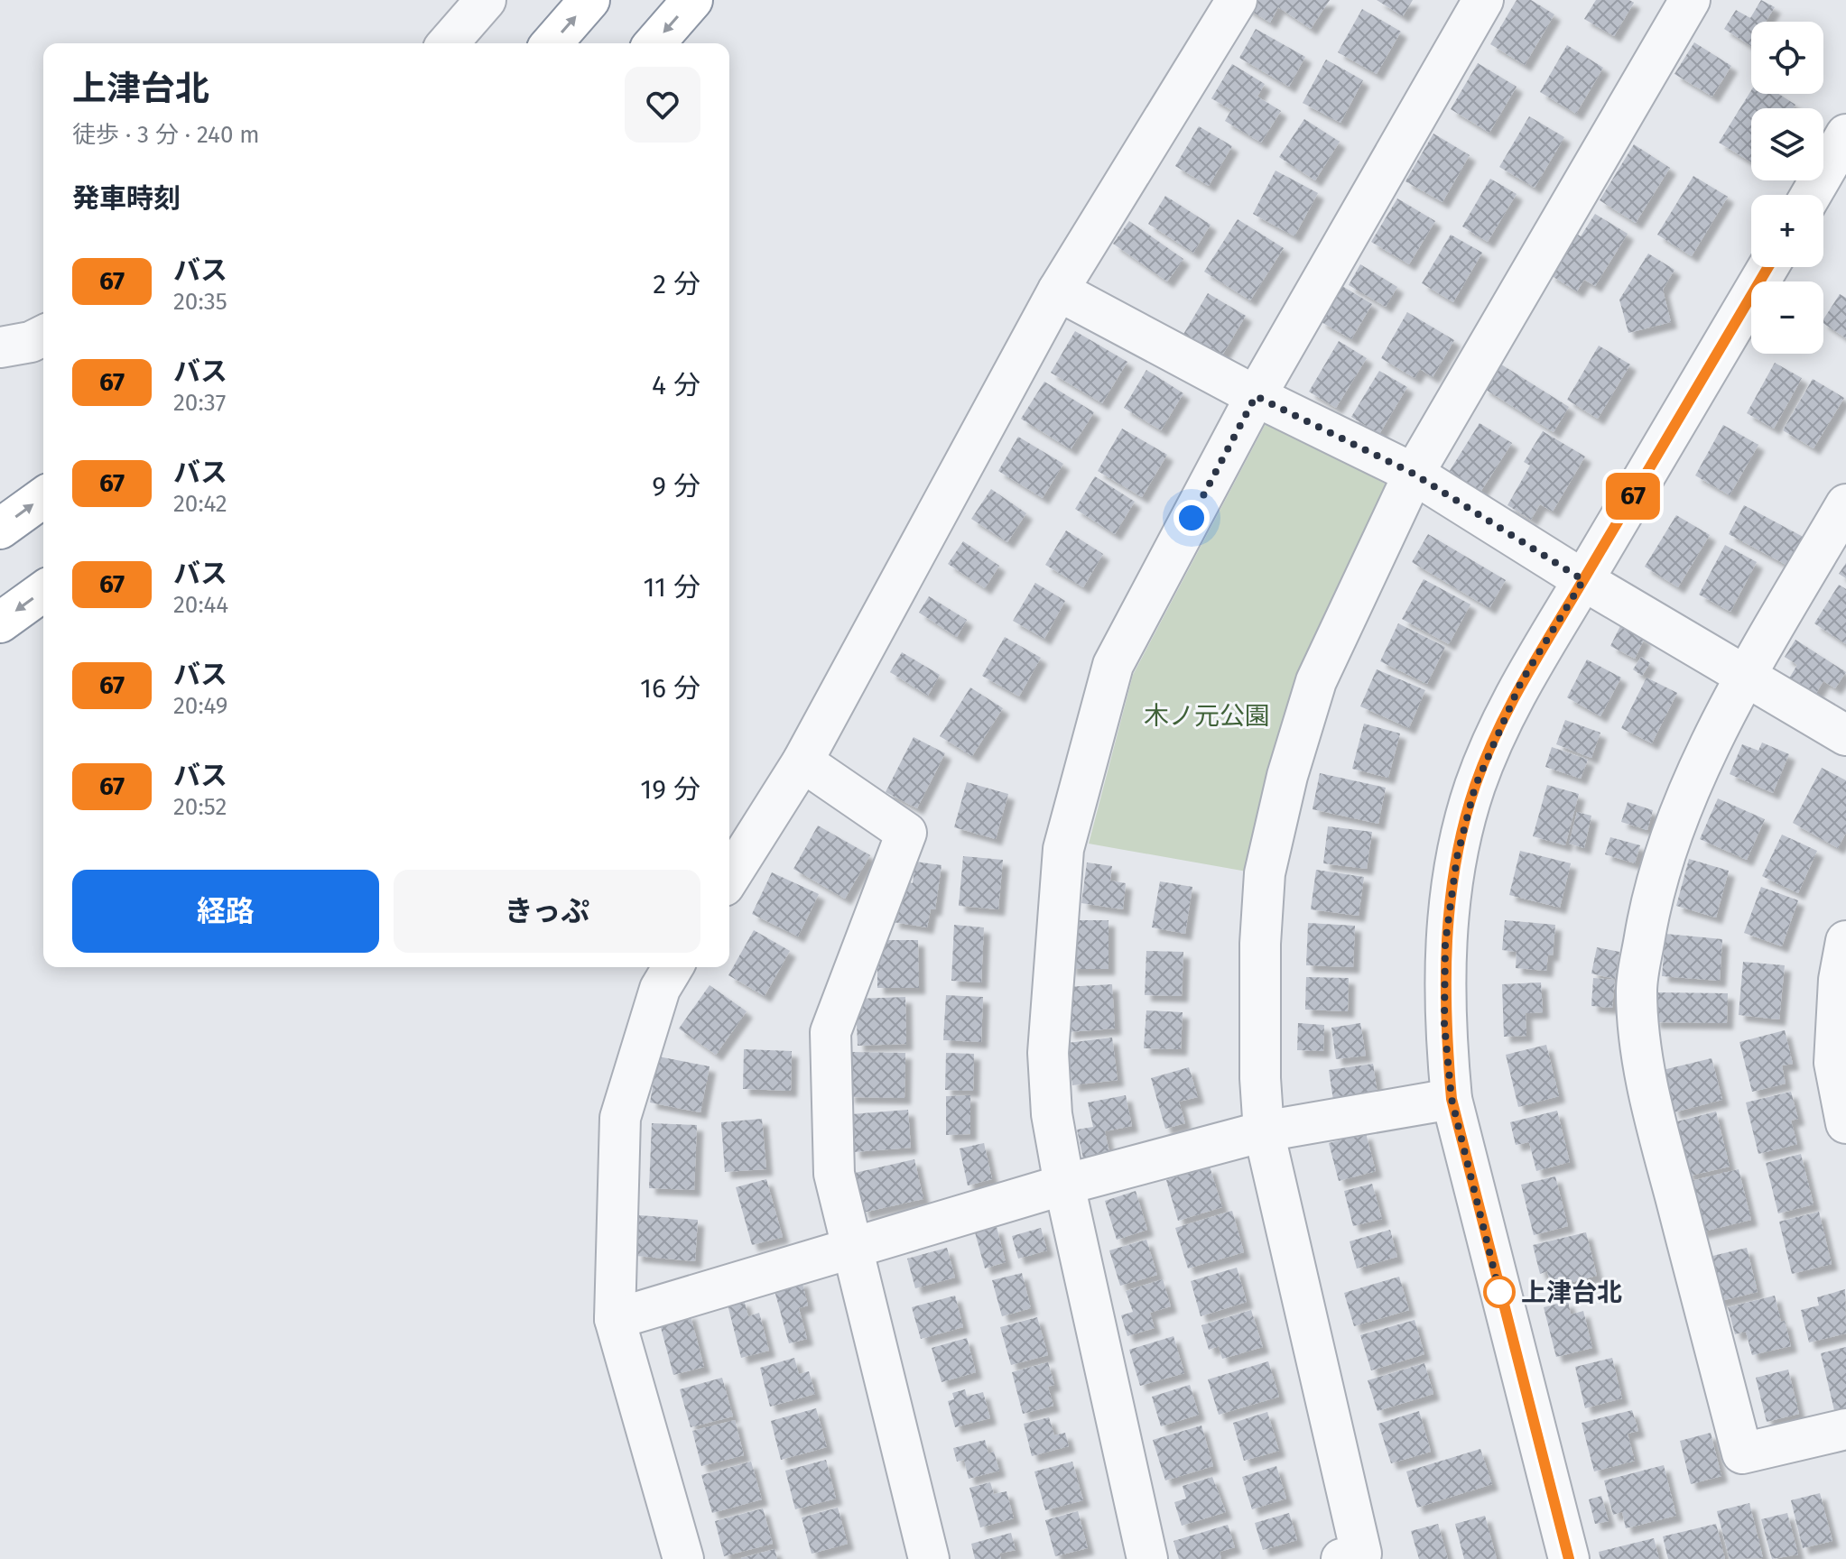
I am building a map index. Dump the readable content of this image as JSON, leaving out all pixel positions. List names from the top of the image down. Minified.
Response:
{"parks":["木ノ元公園"],"places":["上津台北"],"lines":["bus line 67"],"page":{"on_map":"67","map_buttons":["+","−"],"heading":[["上津台北","徒歩 · 3 分 · 240 m"],"発車時刻"],"list":[{"mark":"67","name":"バス","note":"20:35","value":"2 分"},{"mark":"67","name":"バス","note":"20:37","value":"4 分"},{"mark":"67","name":"バス","note":"20:42","value":"9 分"},{"mark":"67","name":"バス","note":"20:44","value":"11 分"},{"mark":"67","name":"バス","note":"20:49","value":"16 分"},{"mark":"67","name":"バス","note":"20:52","value":"19 分"}],"buttons":["経路","きっぷ"]}}
